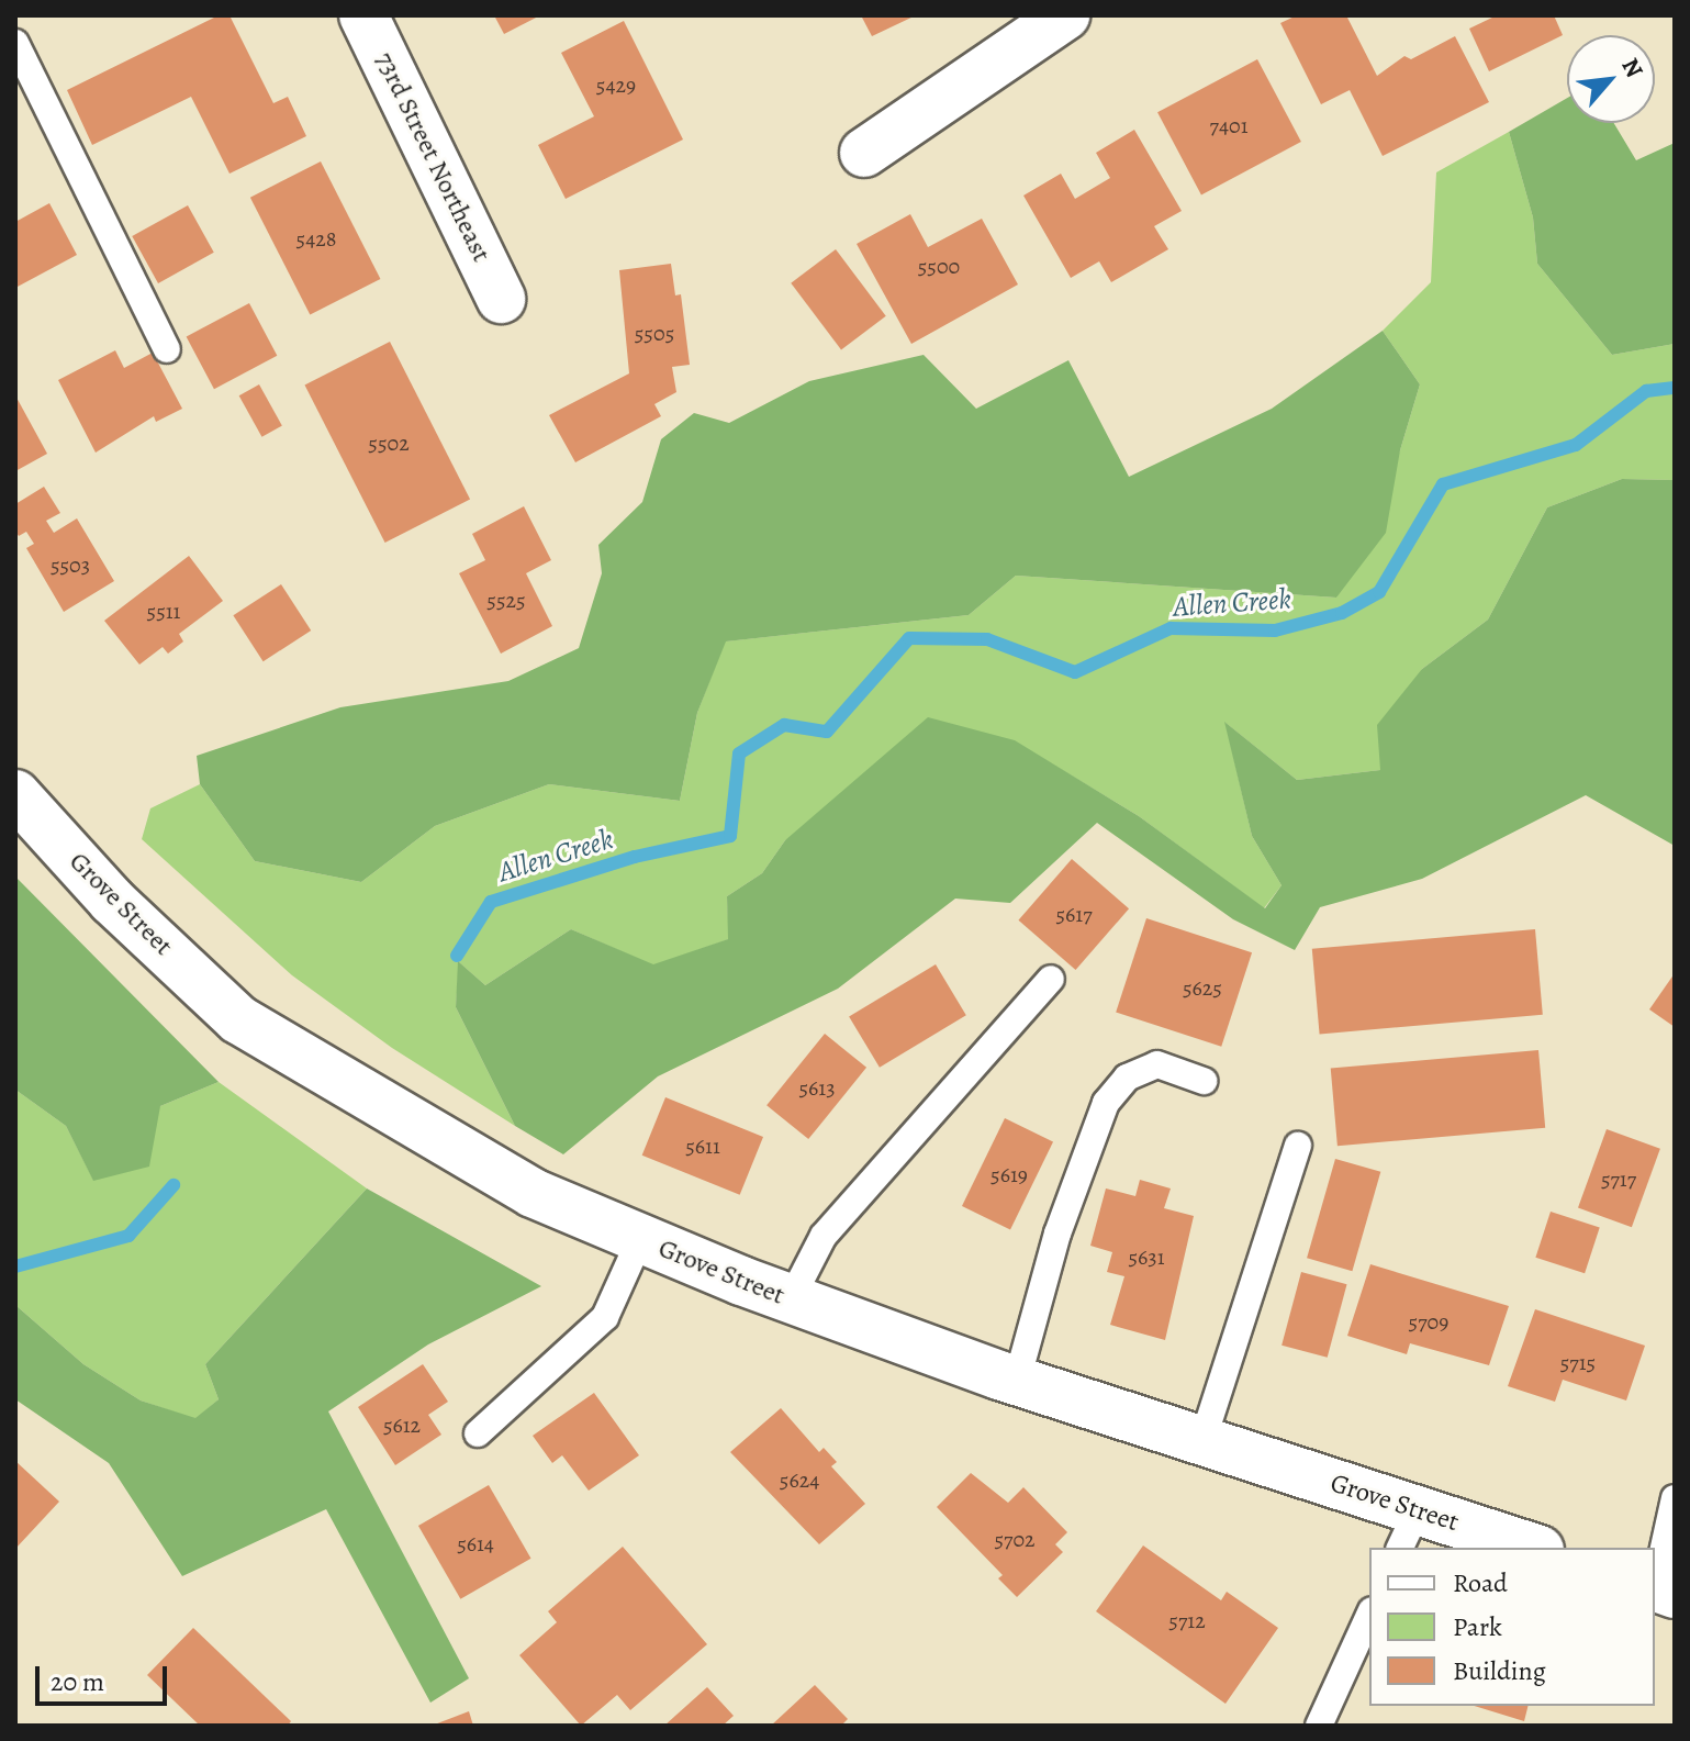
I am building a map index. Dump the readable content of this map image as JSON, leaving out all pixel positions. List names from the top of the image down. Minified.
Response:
{"streets":{"street":["73rd Street Northeast","Grove Street"]},"water":["Allen Creek"],"house_numbers":["5429","7401","5428","5500","5505","5502","5503","5525","5511","5617","5625","5613","5611","5619","5717","5631","5709","5715","5612","5624","5702","5614","5712"],"legend":["Road","Park","Building"],"scale_bar":"20 m","north":"top right"}
